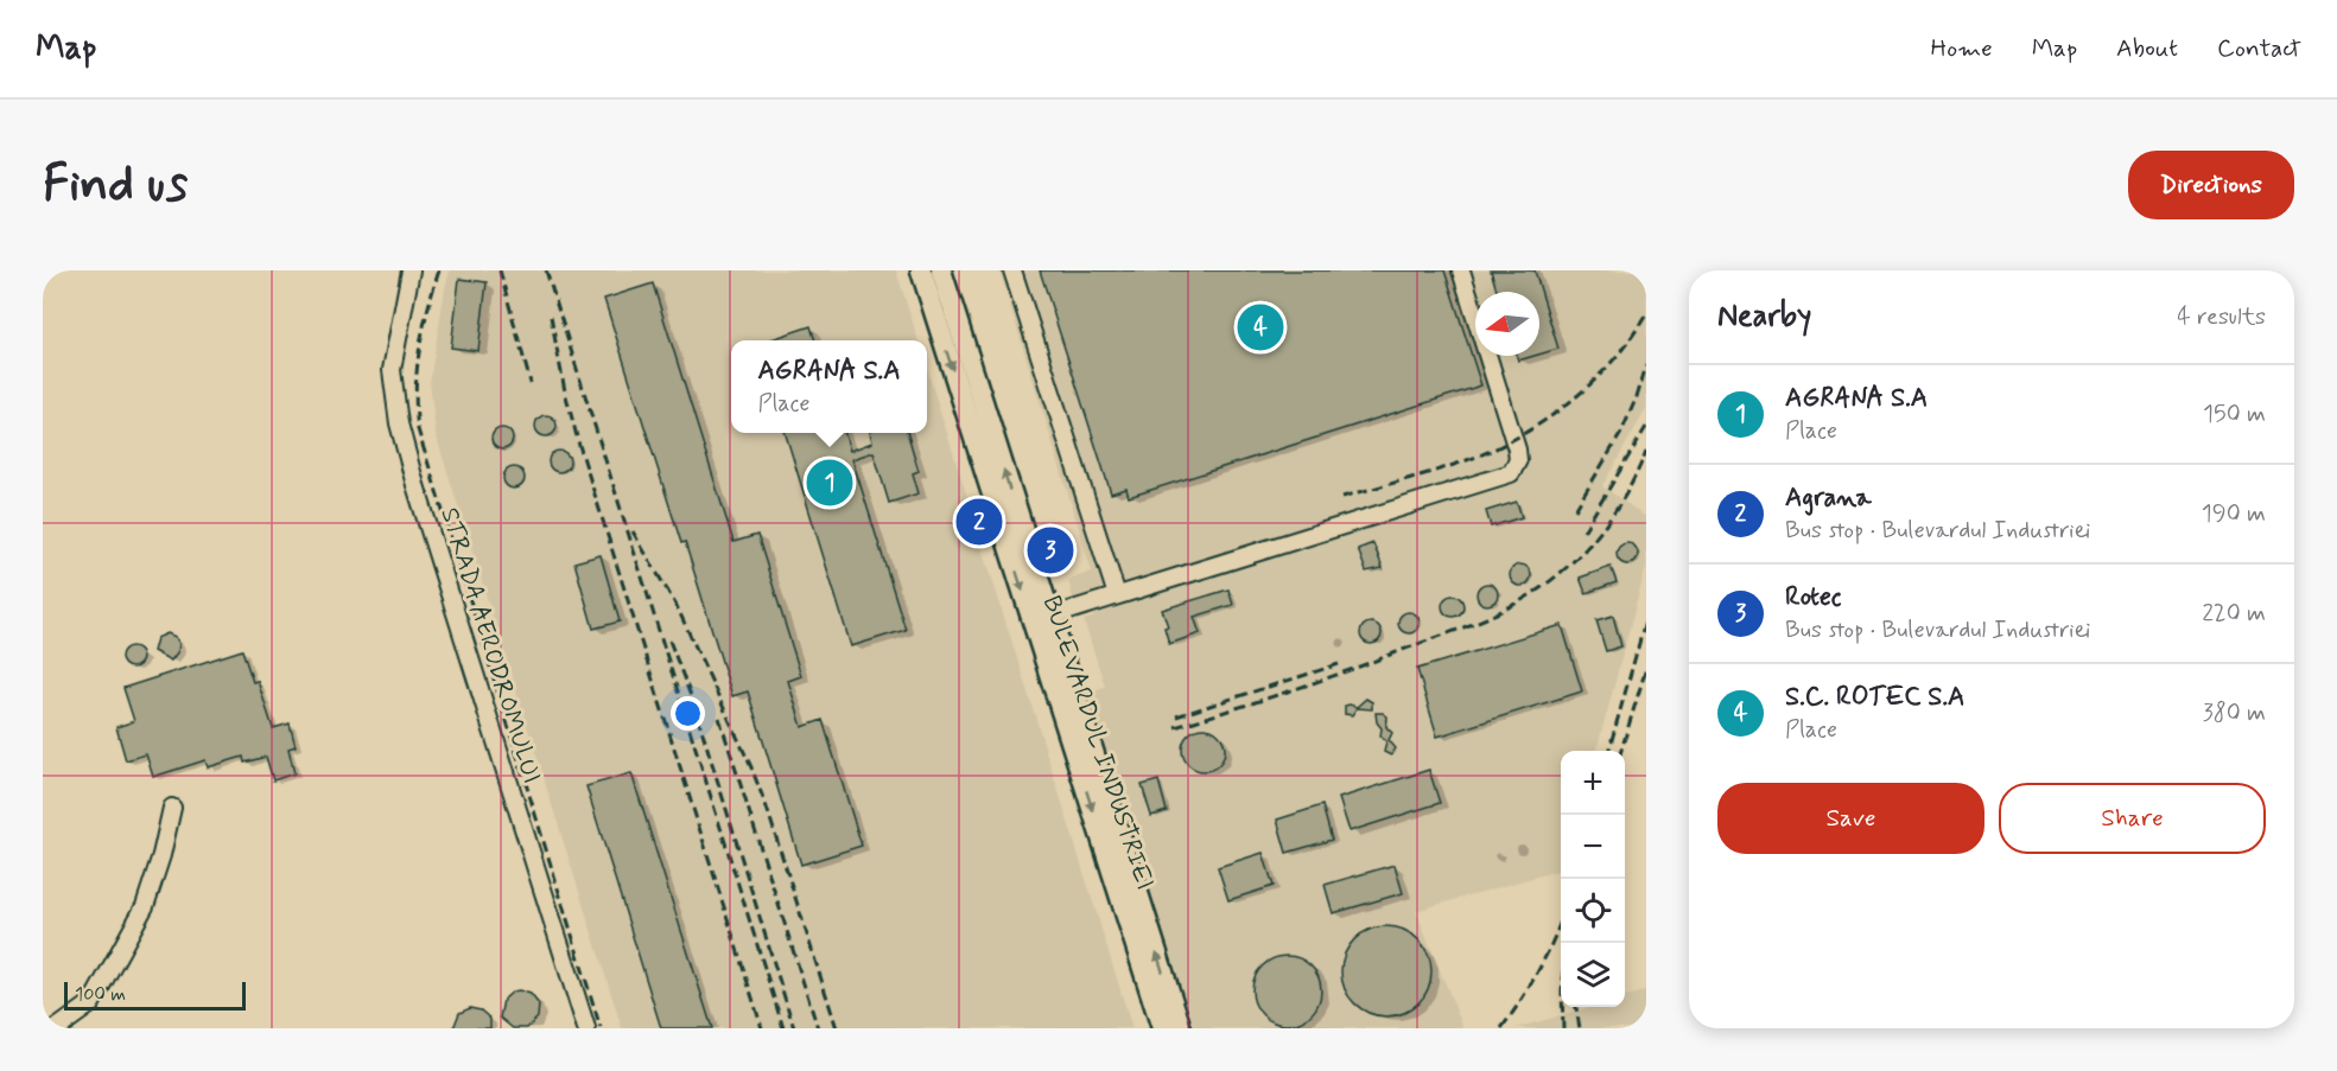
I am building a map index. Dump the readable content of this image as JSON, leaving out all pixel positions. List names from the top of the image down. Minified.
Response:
{"streets":{"main road":["BULEVARDUL INDUSTRIEI"],"street":["STRADA AERODROMULUI"]},"scale_bar":"100 m","north":"left","page":{"header":"Map","nav":["Home","Map","About","Contact"],"buttons":["Directions",["Save","Share"]],"title":"Find us","heading":["Nearby","4 results"],"pins":["4","1","2","3"],"popup":["AGRANA S.A","Place"],"list":[{"mark":"1","name":"AGRANA S.A","note":"Place","value":"150 m"},{"mark":"2","name":"Agrana","note":"Bus stop · Bulevardul Industriei","value":"190 m"},{"mark":"3","name":"Rotec","note":"Bus stop · Bulevardul Industriei","value":"220 m"},{"mark":"4","name":"S.C. ROTEC S.A","note":"Place","value":"380 m"}],"map_buttons":["+","−"],"scale":"100 m"}}
